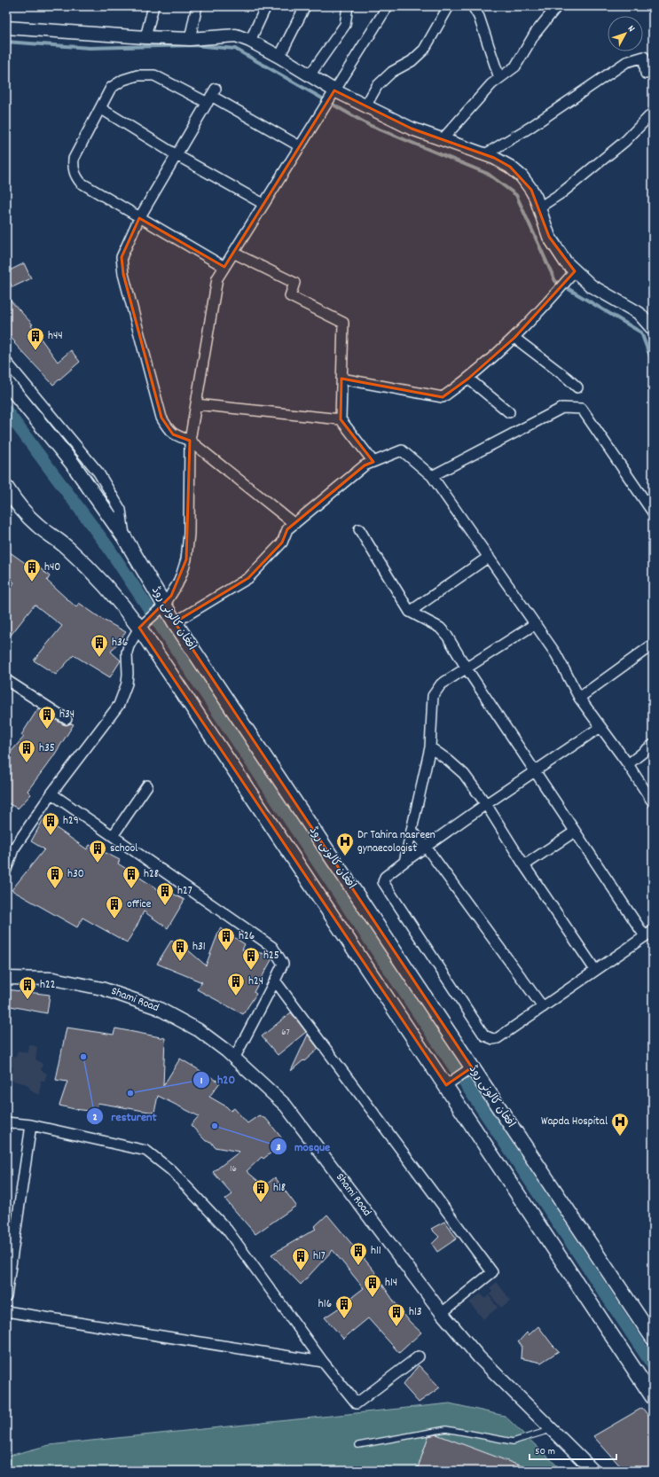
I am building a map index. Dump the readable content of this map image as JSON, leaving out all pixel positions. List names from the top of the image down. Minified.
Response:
{"streets":{"main road":["افغان کالونی روڈ"],"street":["Shami Road"]},"places":{"building":["h44","h40","h36","h34","h35","h29","school","h30","h28","h27","office","h26","h31","h25","h24","h22","h18","h11","h17","h14","h16","h13"],"hospital":["Dr Tahira nasreen gynaecologist","Wapda Hospital"],"other":["resturent","h20","mosque"]},"house_numbers":["67","16"],"scale_bar":"50 m","north":"top right"}
